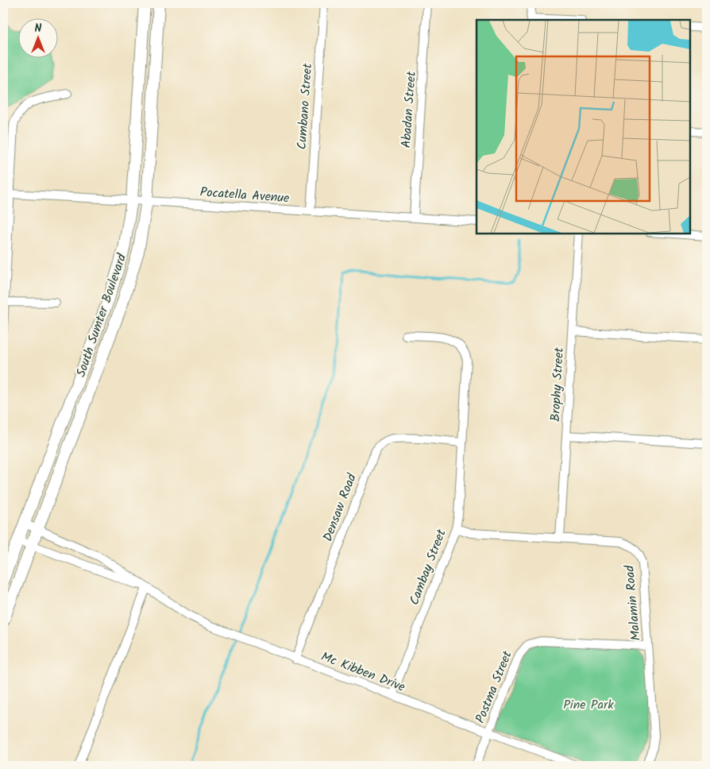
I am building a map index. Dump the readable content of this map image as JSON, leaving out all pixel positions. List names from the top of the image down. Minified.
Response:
{"streets":{"main road":["South Sumter Boulevard"],"street":["Cumbano Street","Abadan Street","Pocatella Avenue","Brophy Street","Densaw Road","Cambay Street","Malamin Road","Mc Kibben Drive","Postma Street"]},"crossings":[["Cumbano Street","Pocatella Avenue"],["Abadan Street","Pocatella Avenue"],["Pocatella Avenue","South Sumter Boulevard"],["South Sumter Boulevard","Mc Kibben Drive"],["Brophy Street","Malamin Road"],["Densaw Road","Cambay Street"],["Densaw Road","Mc Kibben Drive"],["Cambay Street","Malamin Road"],["Cambay Street","Mc Kibben Drive"],["Malamin Road","Postma Street"],["Mc Kibben Drive","Postma Street"]],"parks":["Pine Park"],"north":"top"}
